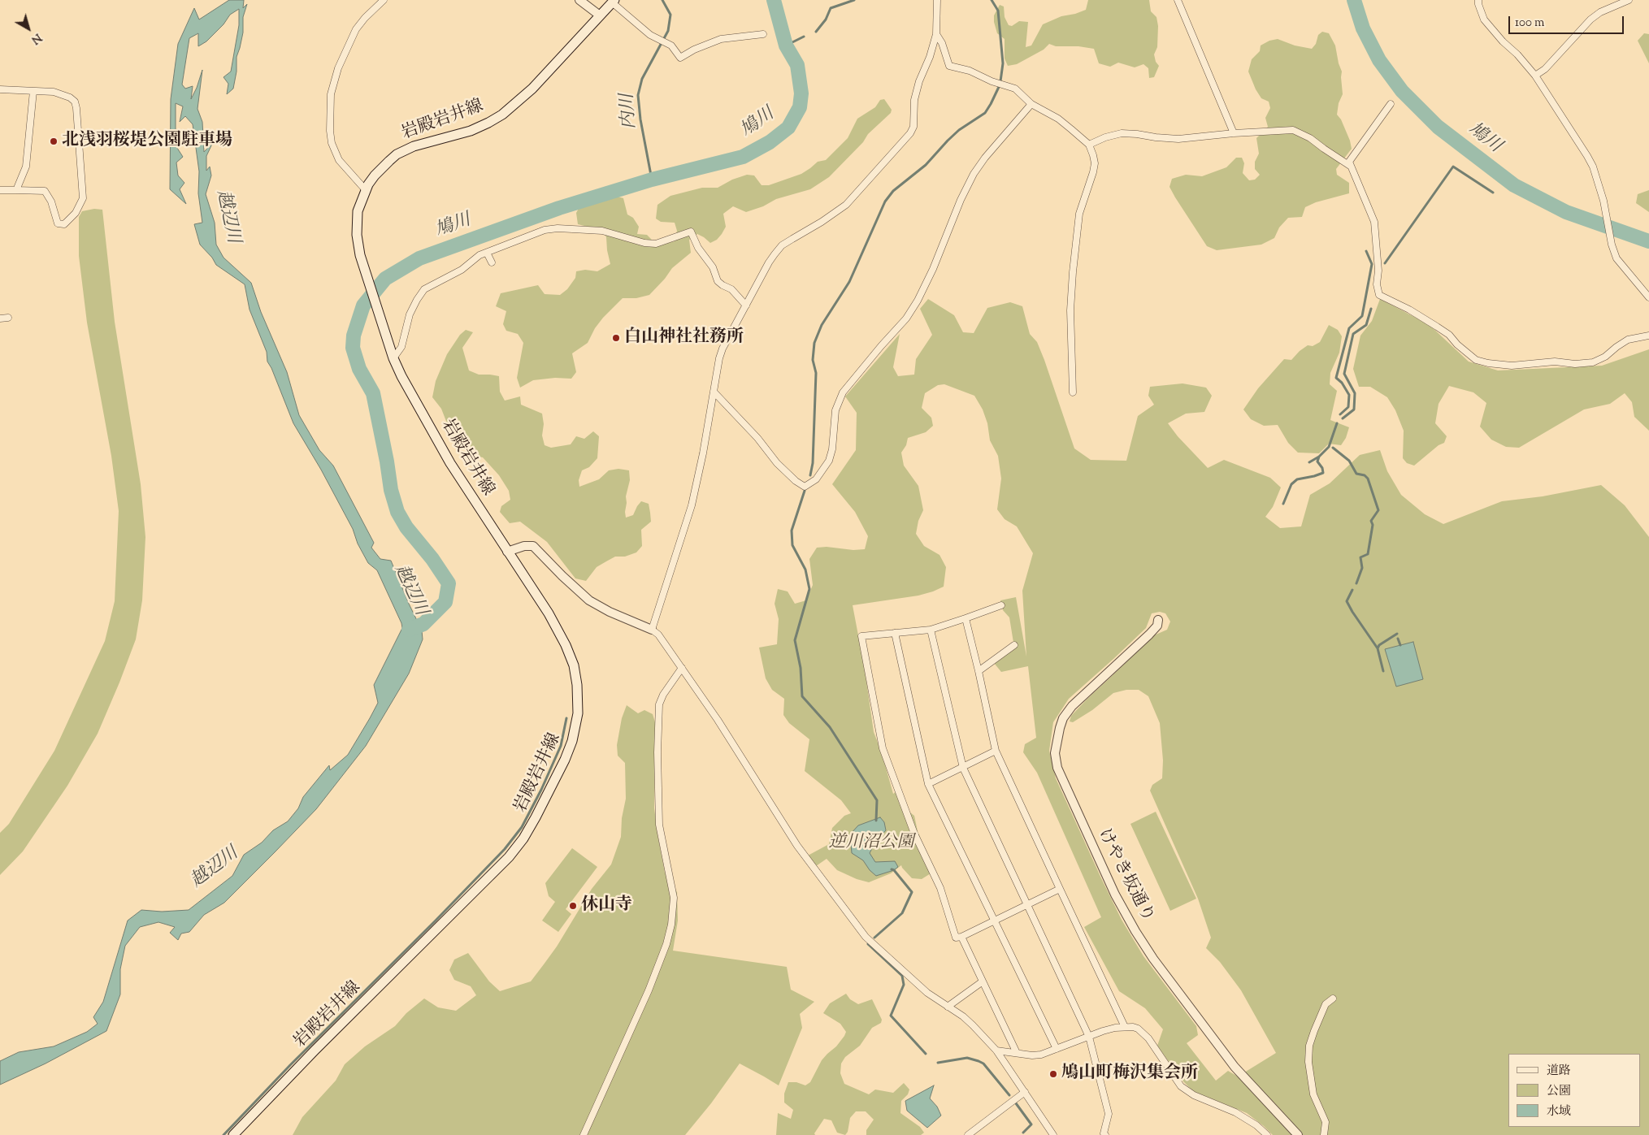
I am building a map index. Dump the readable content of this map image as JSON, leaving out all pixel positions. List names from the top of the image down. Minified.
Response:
{"streets":{"main road":["岩殿岩井線"],"street":["けやき坂通り"]},"water":["内川","鳩川","越辺川"],"parks":["逆川沼公園"],"places":["北浅羽桜堤公園駐車場","白山神社社務所","休山寺","鳩山町梅沢集会所"],"legend":["道路","公園","水域"],"scale_bar":"100 m","north":"bottom right"}
